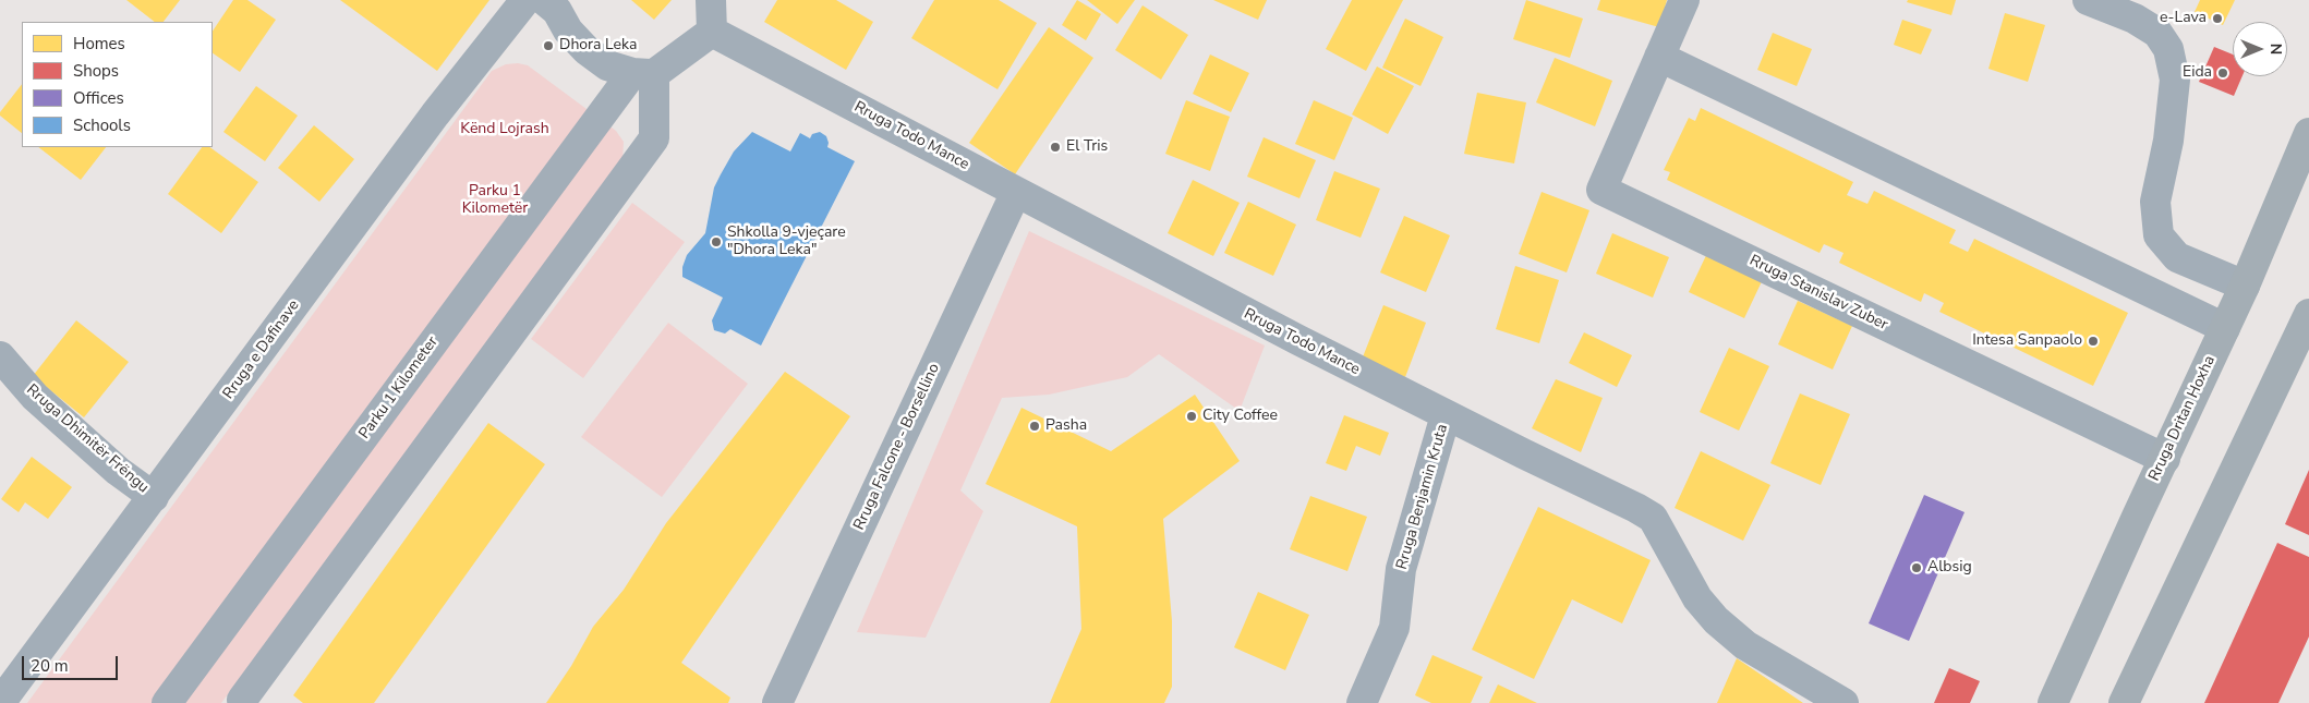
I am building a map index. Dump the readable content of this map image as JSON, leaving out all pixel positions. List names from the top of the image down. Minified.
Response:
{"streets":{"main road":["Rruga Dritan Hoxha"],"street":["Rruga Todo Mance","Rruga Stanislav Zuber","Rruga e Dafinave","Parku 1 Kilometer","Rruga Dhimitër Frëngu","Rruga Falcone - Borsellino","Rruga Benjamin Kruta"]},"crossings":[["Rruga Todo Mance","Parku 1 Kilometer"],["Rruga Todo Mance","Rruga Falcone - Borsellino"],["Rruga Todo Mance","Rruga Benjamin Kruta"],["Rruga Stanislav Zuber","Rruga Dritan Hoxha"],["Rruga e Dafinave","Rruga Dhimitër Frëngu"]],"parks":["Kënd Lojrash","Parku 1 Kilometër"],"places":["e-Lava","Dhora Leka","Eida","El Tris","Shkolla 9-vjeçare \"Dhora Leka\"","Intesa Sanpaolo","City Coffee","Pasha","Albsig"],"legend":["Homes","Shops","Offices","Schools"],"scale_bar":"20 m","north":"right"}
